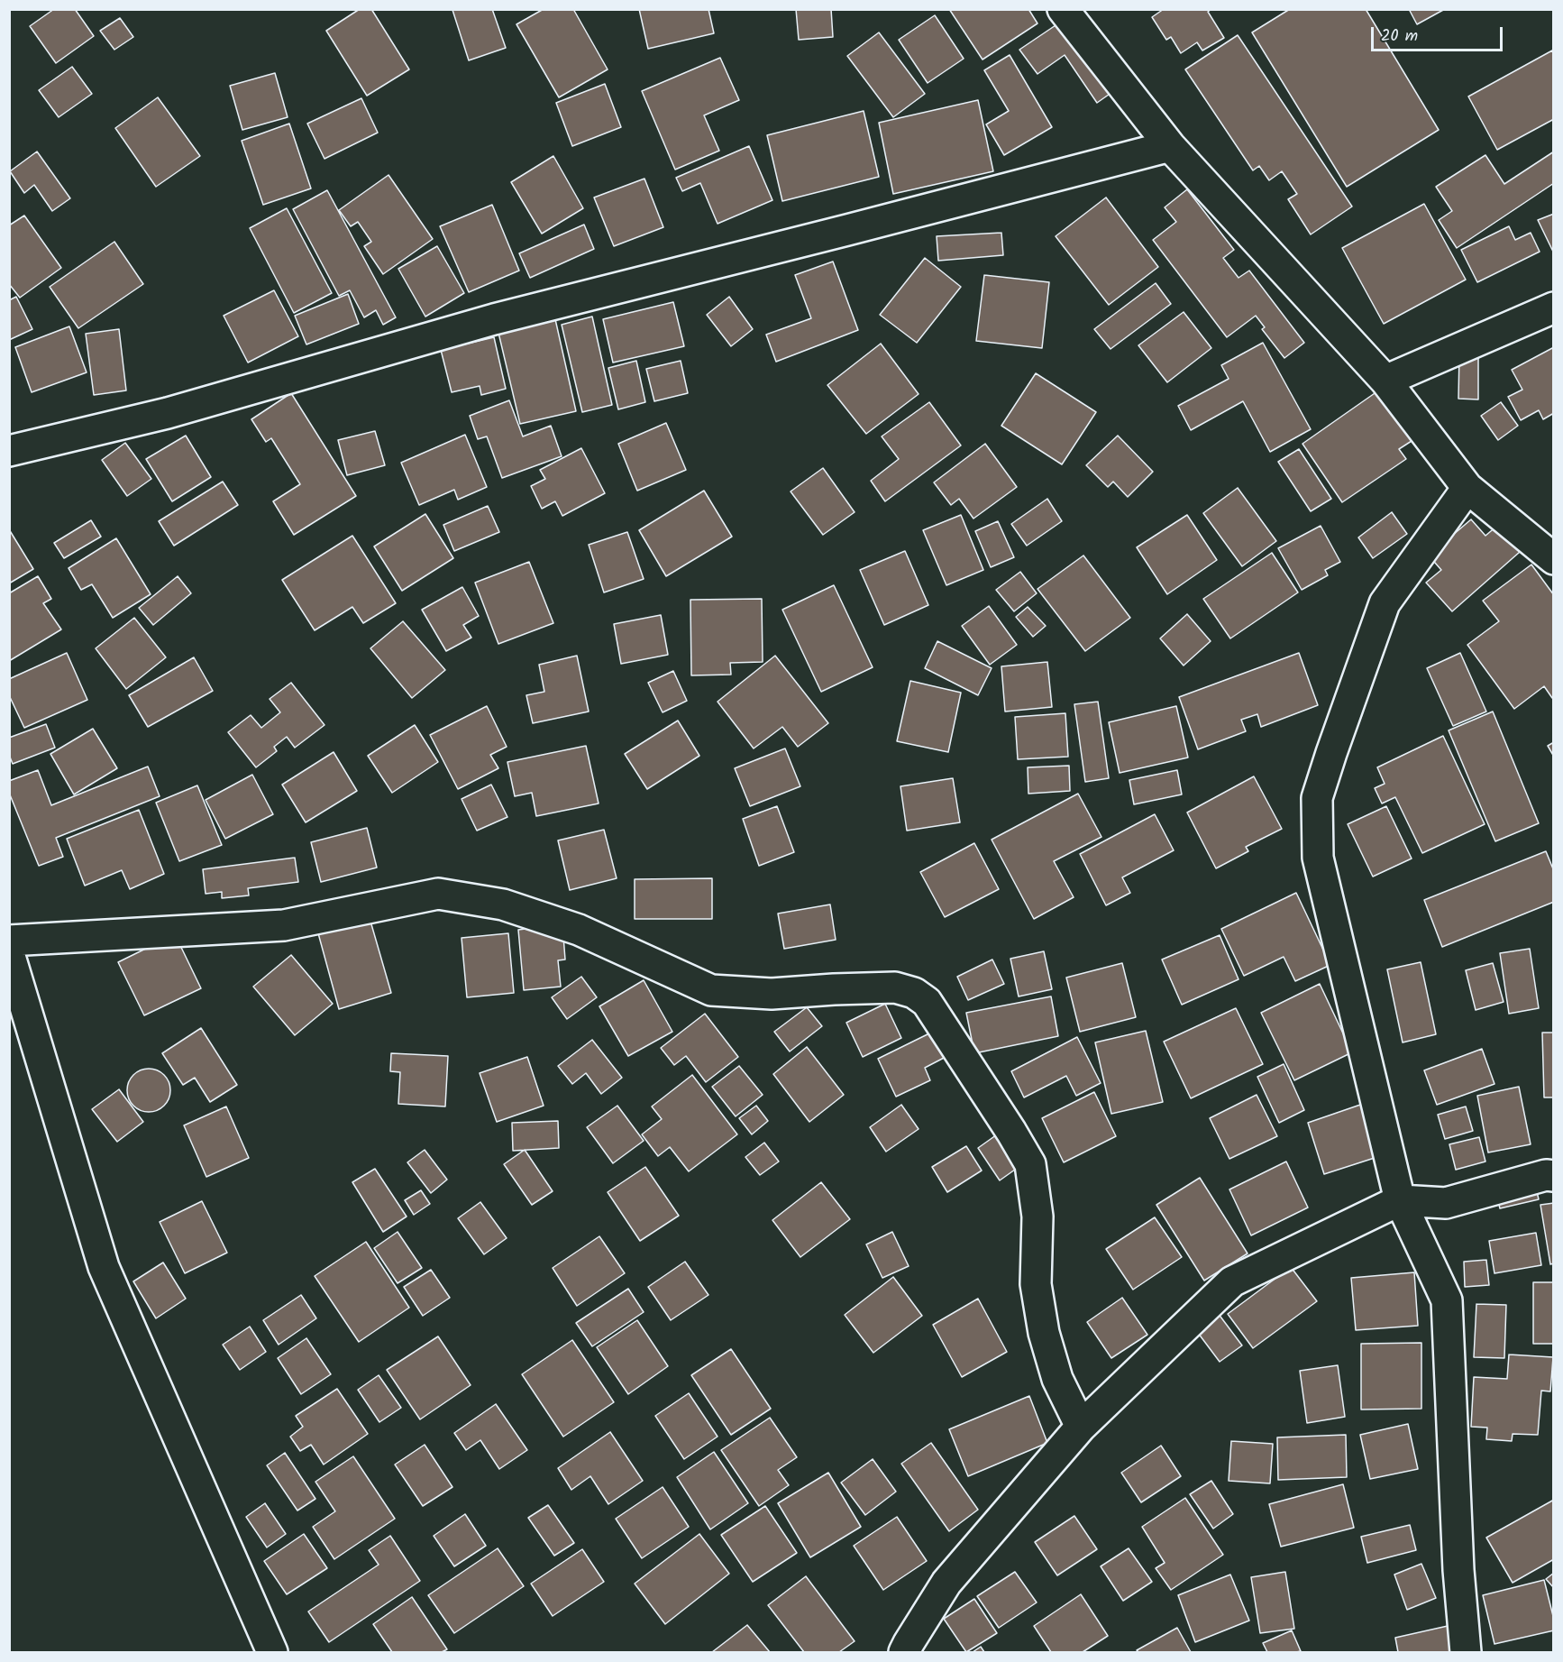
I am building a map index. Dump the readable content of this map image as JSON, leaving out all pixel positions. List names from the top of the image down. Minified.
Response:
{"scale_bar":"20 m"}
